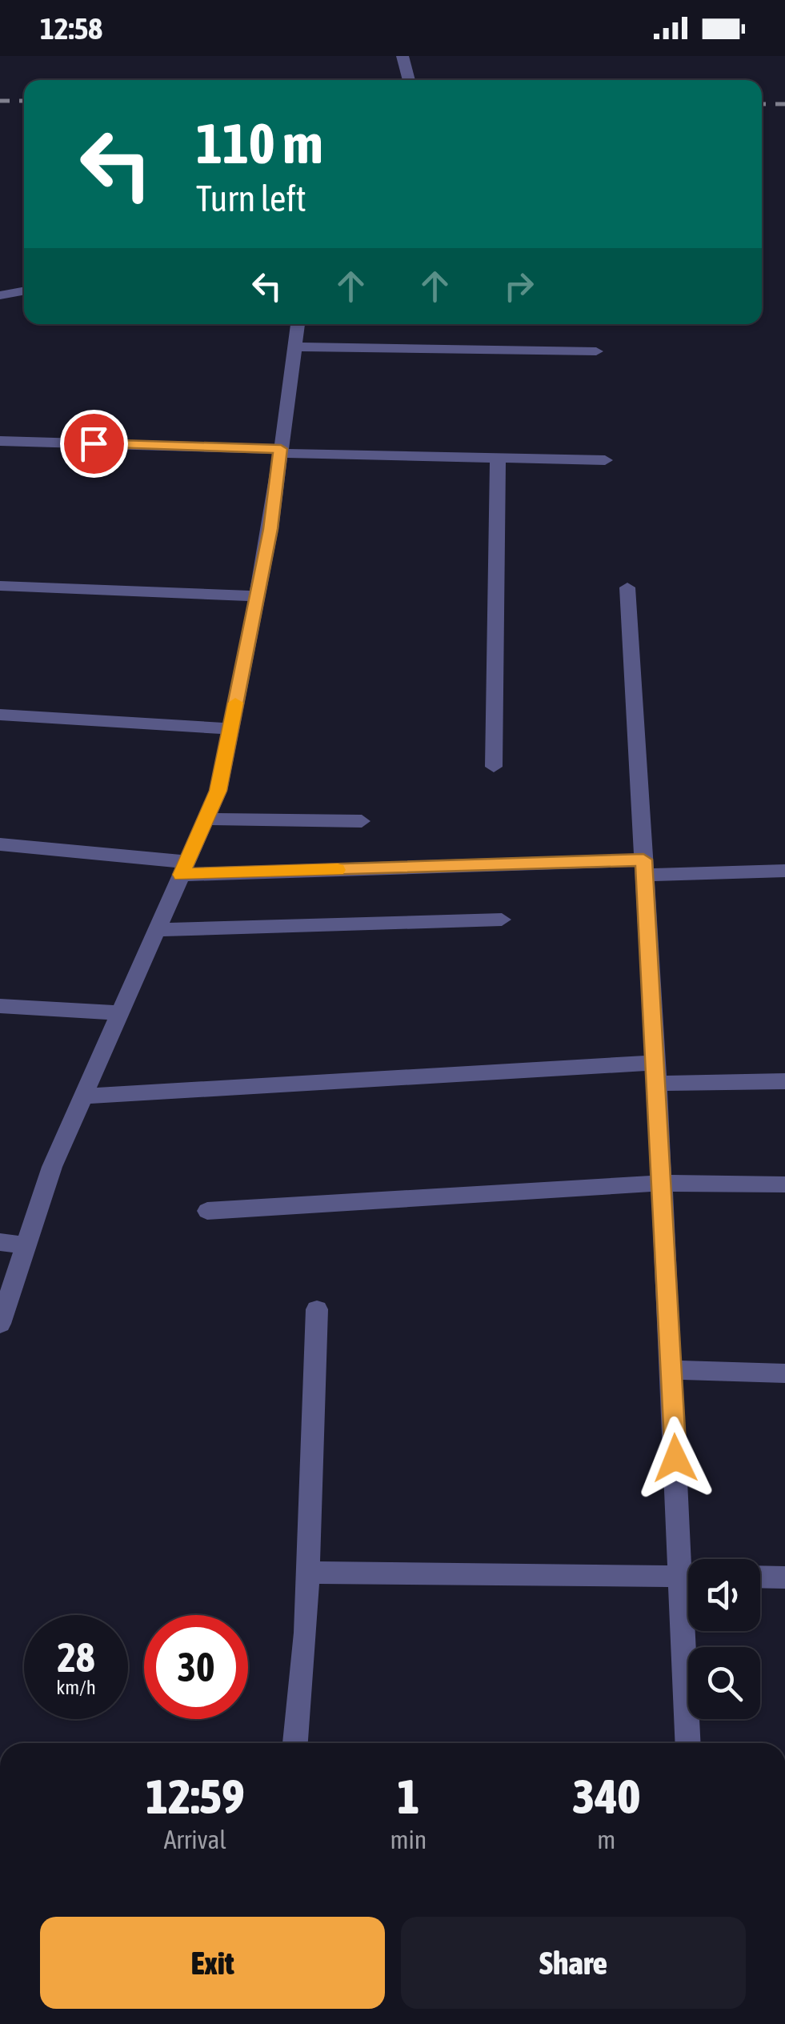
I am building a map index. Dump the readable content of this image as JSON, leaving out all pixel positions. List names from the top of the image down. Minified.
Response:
{"page":{"status":"12:58","turn":["110 m","Turn left"],"speed":"28 km/h","limit":"30","eta":["12:59","Arrival","1","min","340","m"],"buttons":["Exit","Share"]}}
